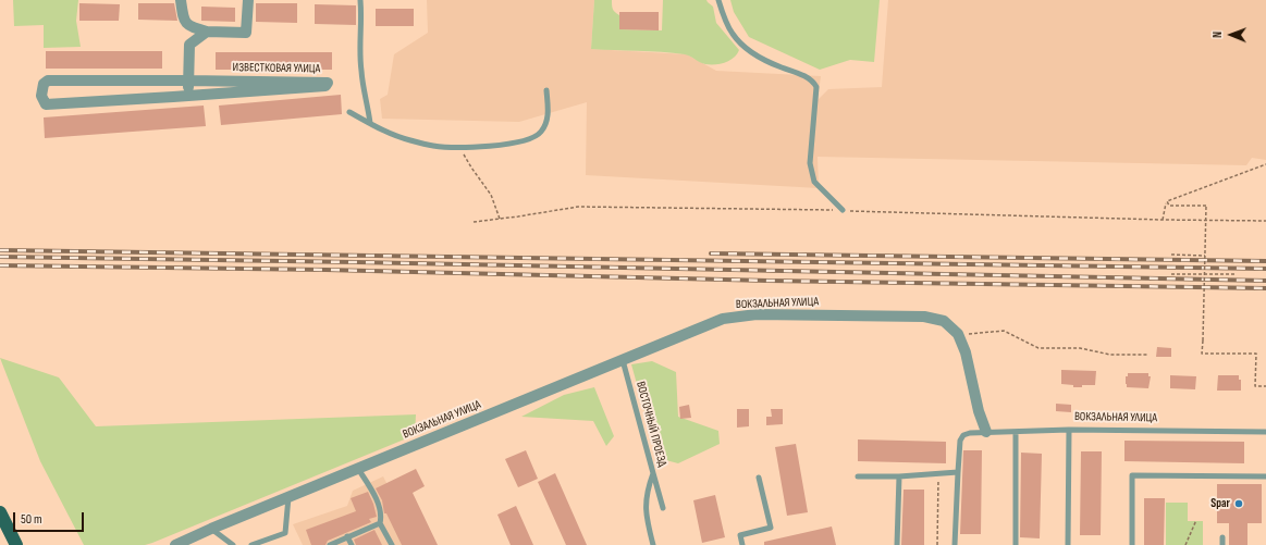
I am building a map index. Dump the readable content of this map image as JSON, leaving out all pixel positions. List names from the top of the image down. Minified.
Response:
{"streets":{"street":["ИЗВЕСТКОВАЯ УЛИЦА","ВОКЗАЛЬНАЯ УЛИЦА"],"lane":["ВОСТОЧНЫЙ ПРОЕЗД"]},"crossings":[["ВОКЗАЛЬНАЯ УЛИЦА","ВОСТОЧНЫЙ ПРОЕЗД"]],"places":["Spar"],"scale_bar":"50 m","north":"left"}
